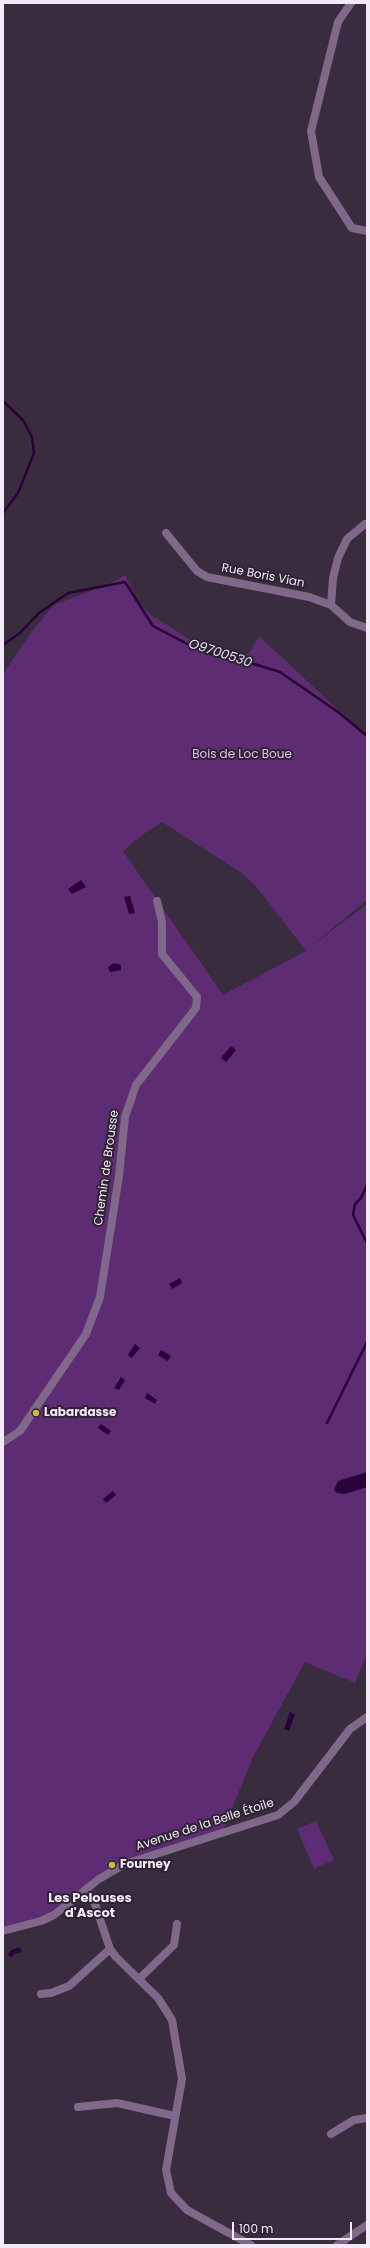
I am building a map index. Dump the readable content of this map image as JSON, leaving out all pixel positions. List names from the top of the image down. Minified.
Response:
{"streets":{"street":["Rue Boris Vian","Chemin de Brousse","Avenue de la Belle Étoile"]},"districts":["Les Pelouses d'Ascot"],"water":["O9700530"],"parks":["Bois de Loc Boue"],"places":["Labardasse","Fourney"],"scale_bar":"100 m"}
